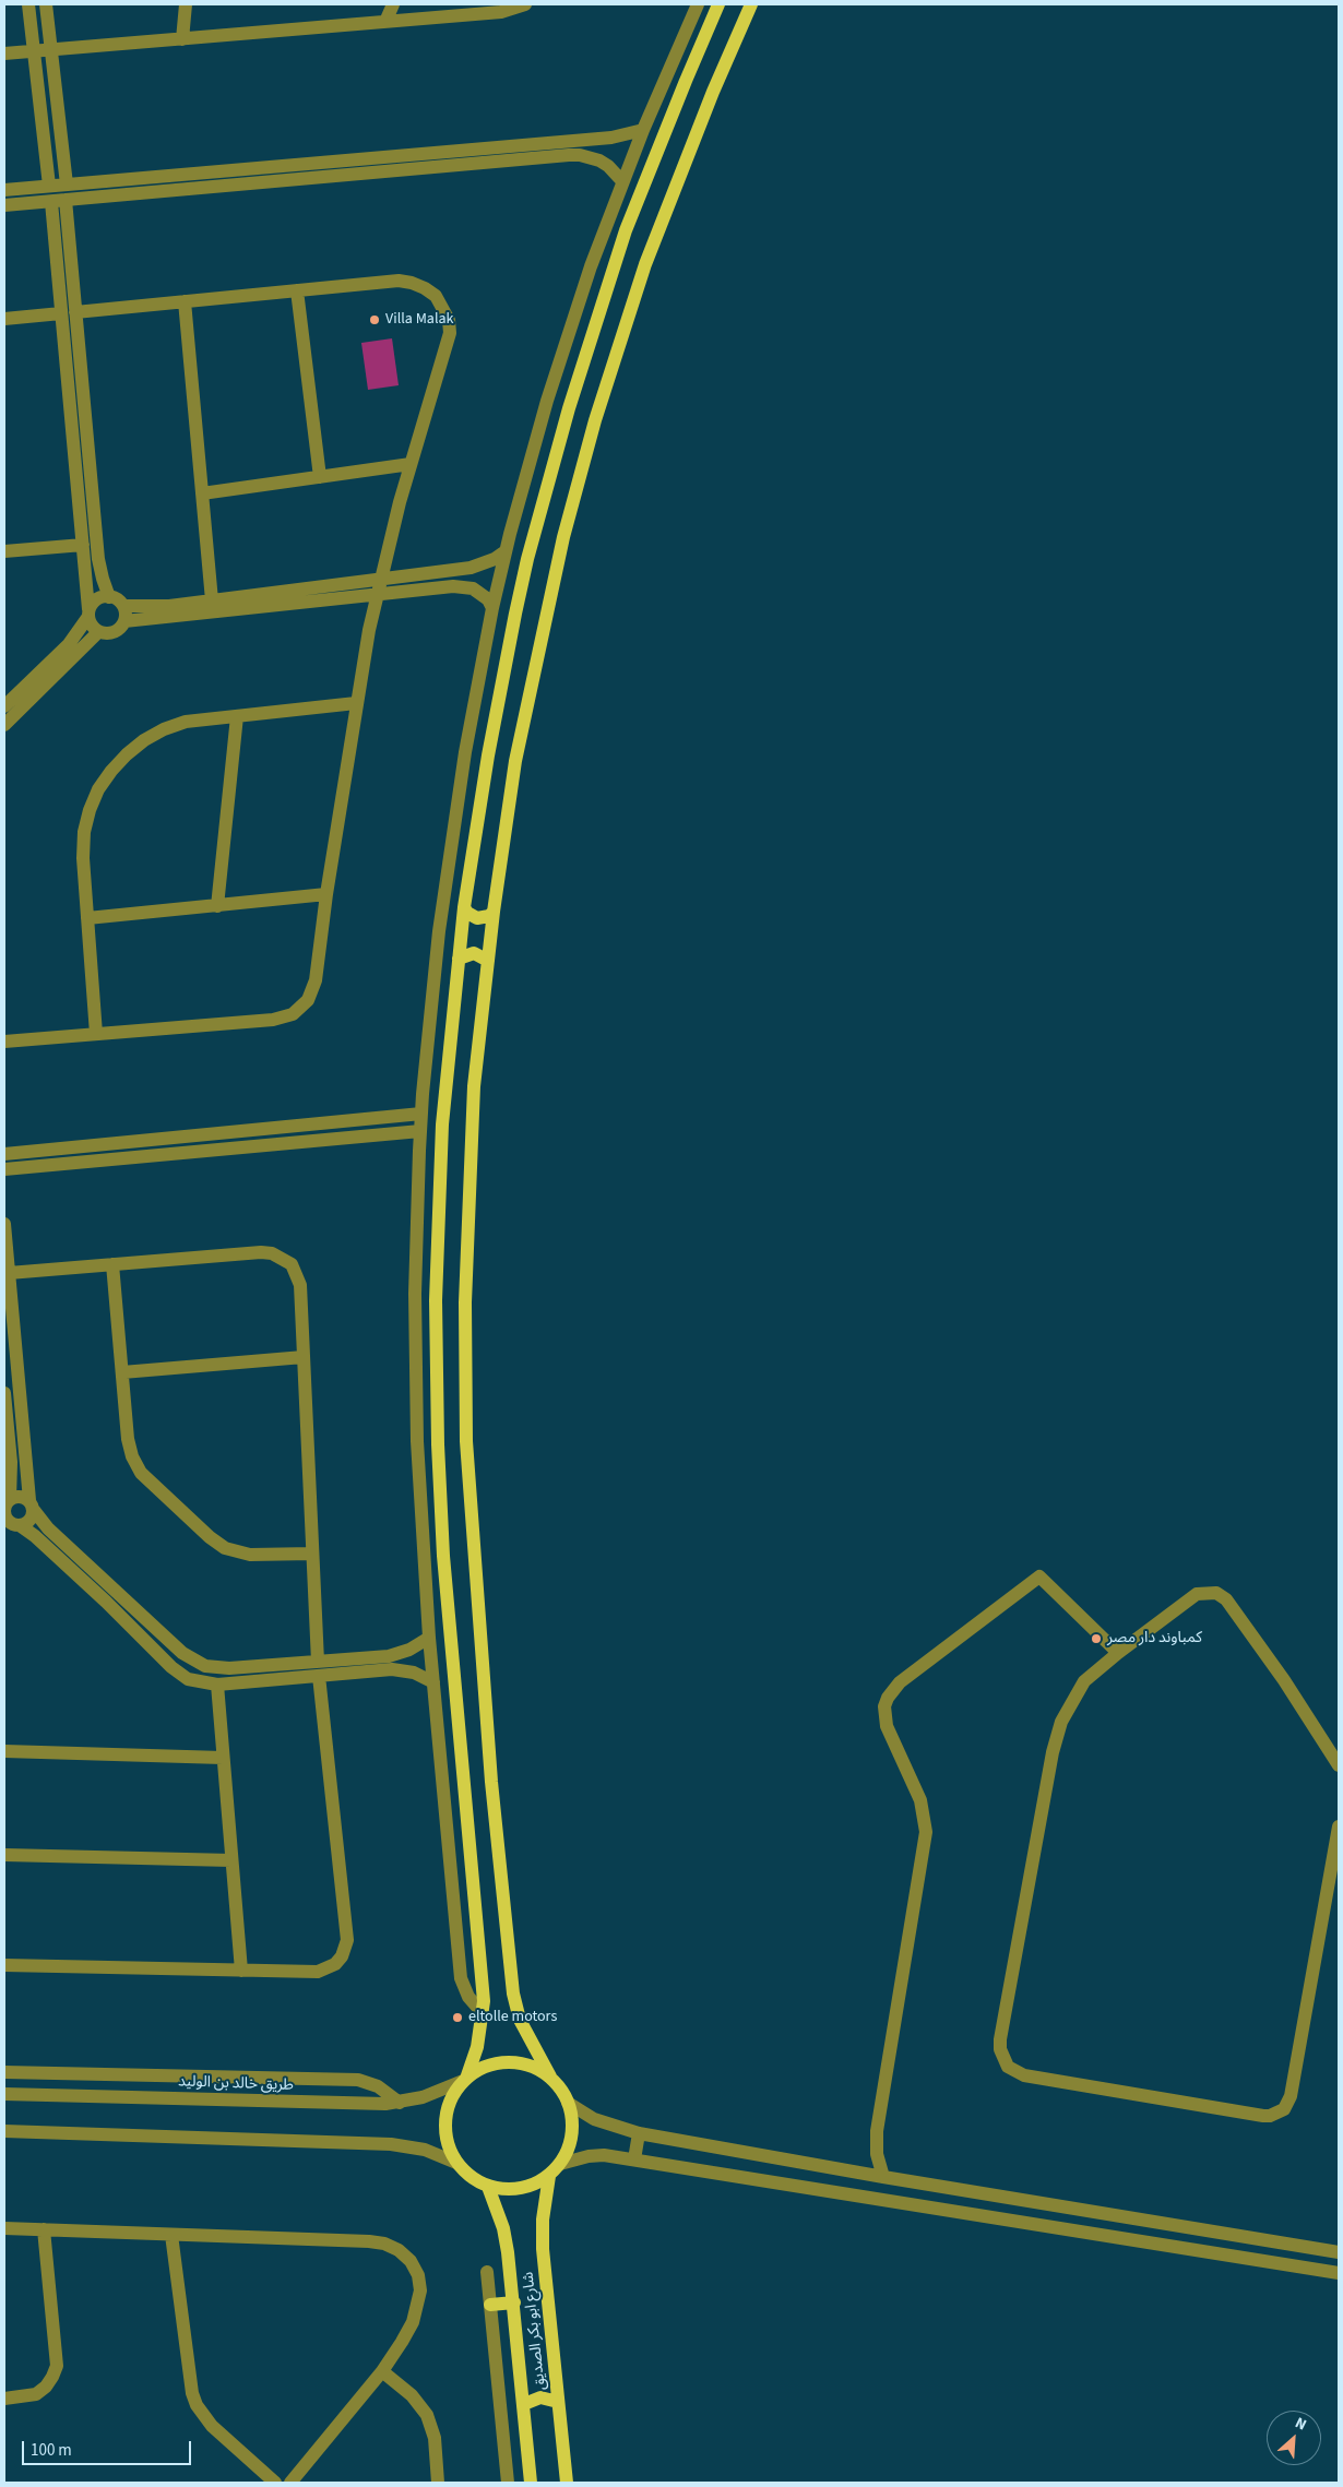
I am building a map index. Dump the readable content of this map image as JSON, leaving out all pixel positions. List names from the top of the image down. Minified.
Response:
{"streets":{"main road":["شارع ابو بكر الصديق"],"street":["طريق خالد بن الوليد"]},"crossings":[["طريق خالد بن الوليد","شارع ابو بكر الصديق"]],"places":["Villa Malak","كمباوند دار مصر","eltolle motors"],"scale_bar":"100 m","north":"top right"}
